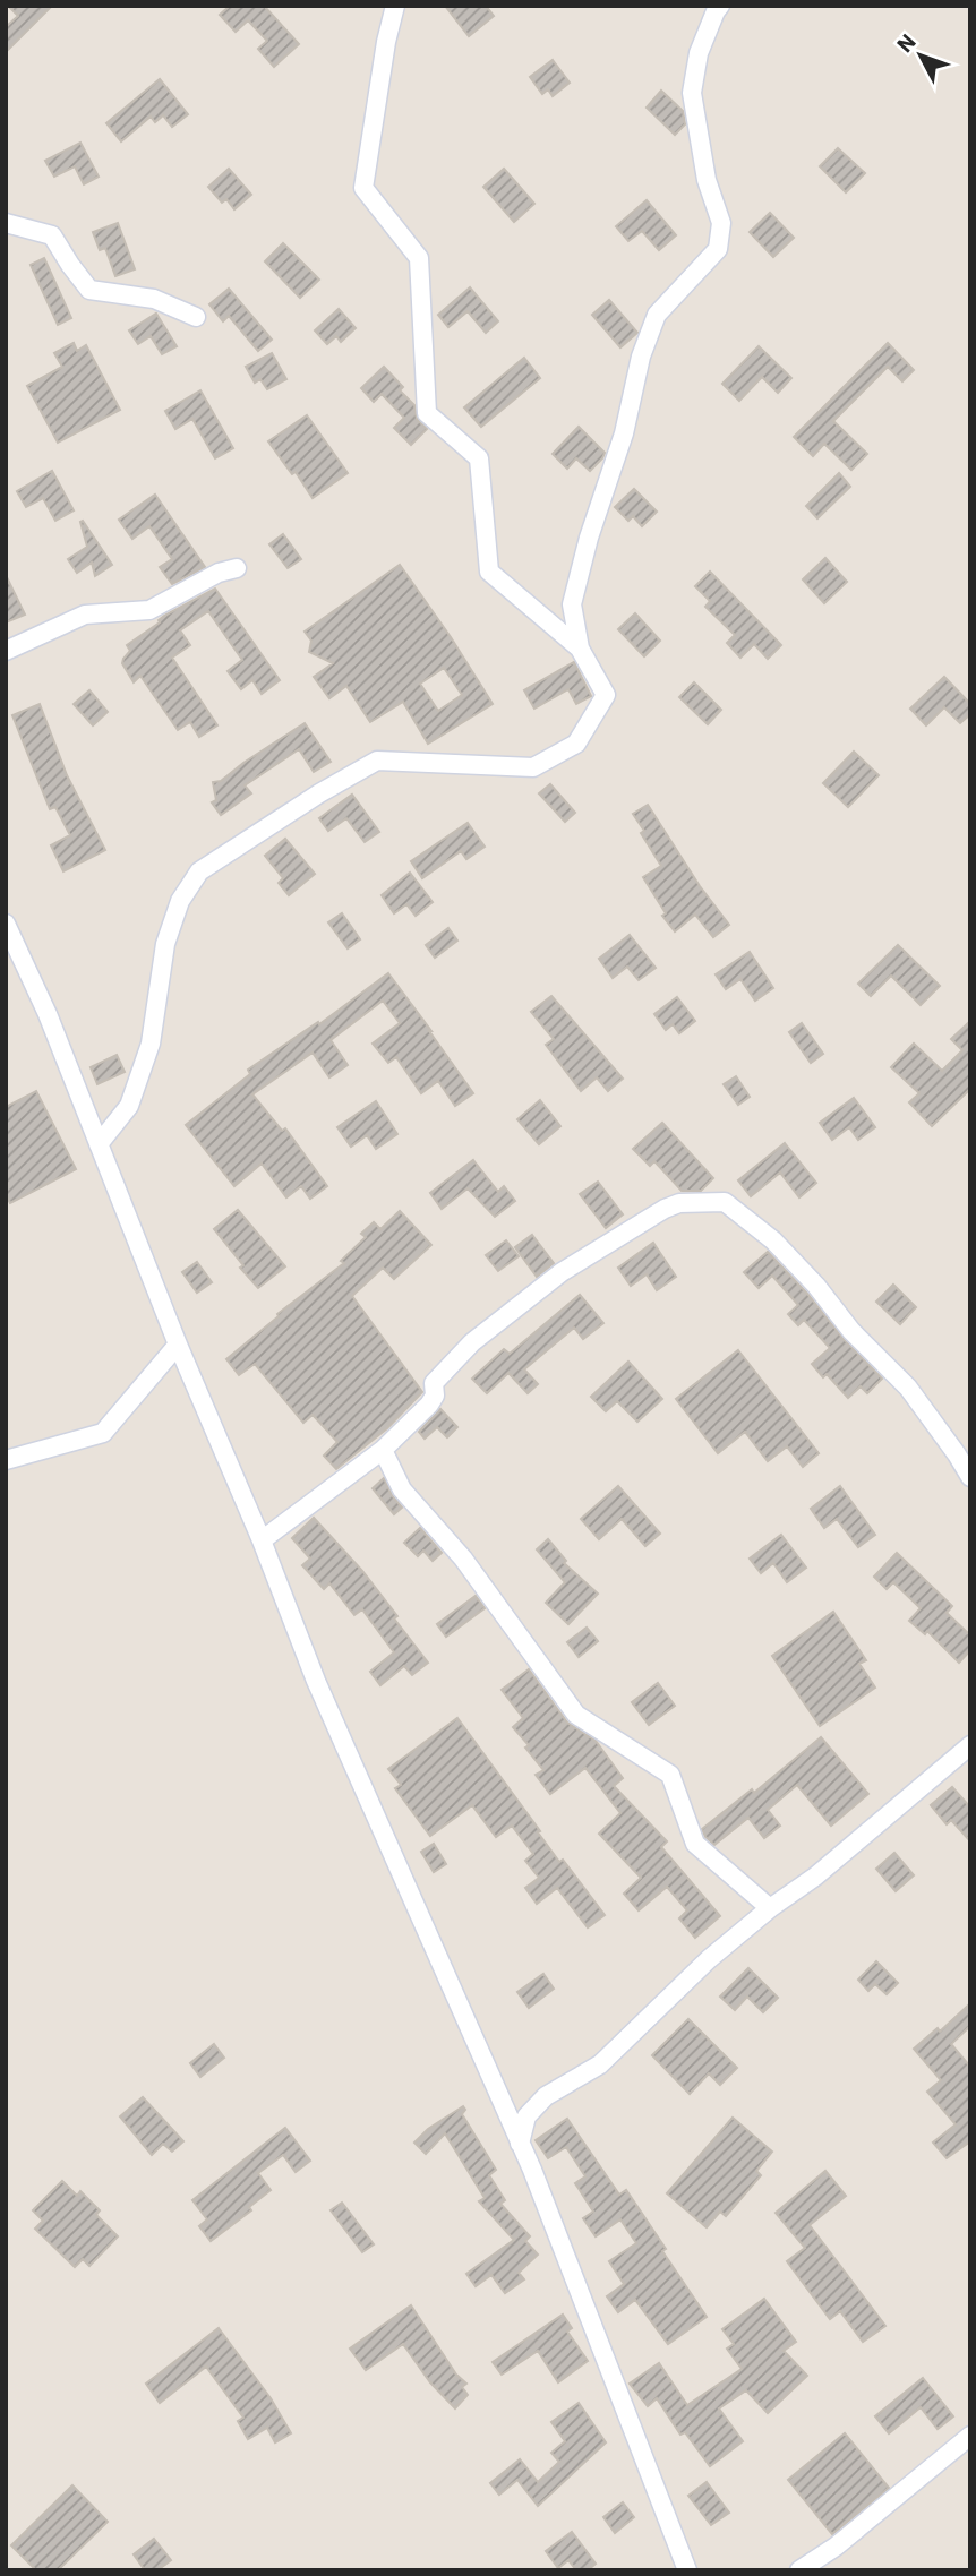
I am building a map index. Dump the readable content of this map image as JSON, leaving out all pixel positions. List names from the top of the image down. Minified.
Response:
{"north":"top left"}
